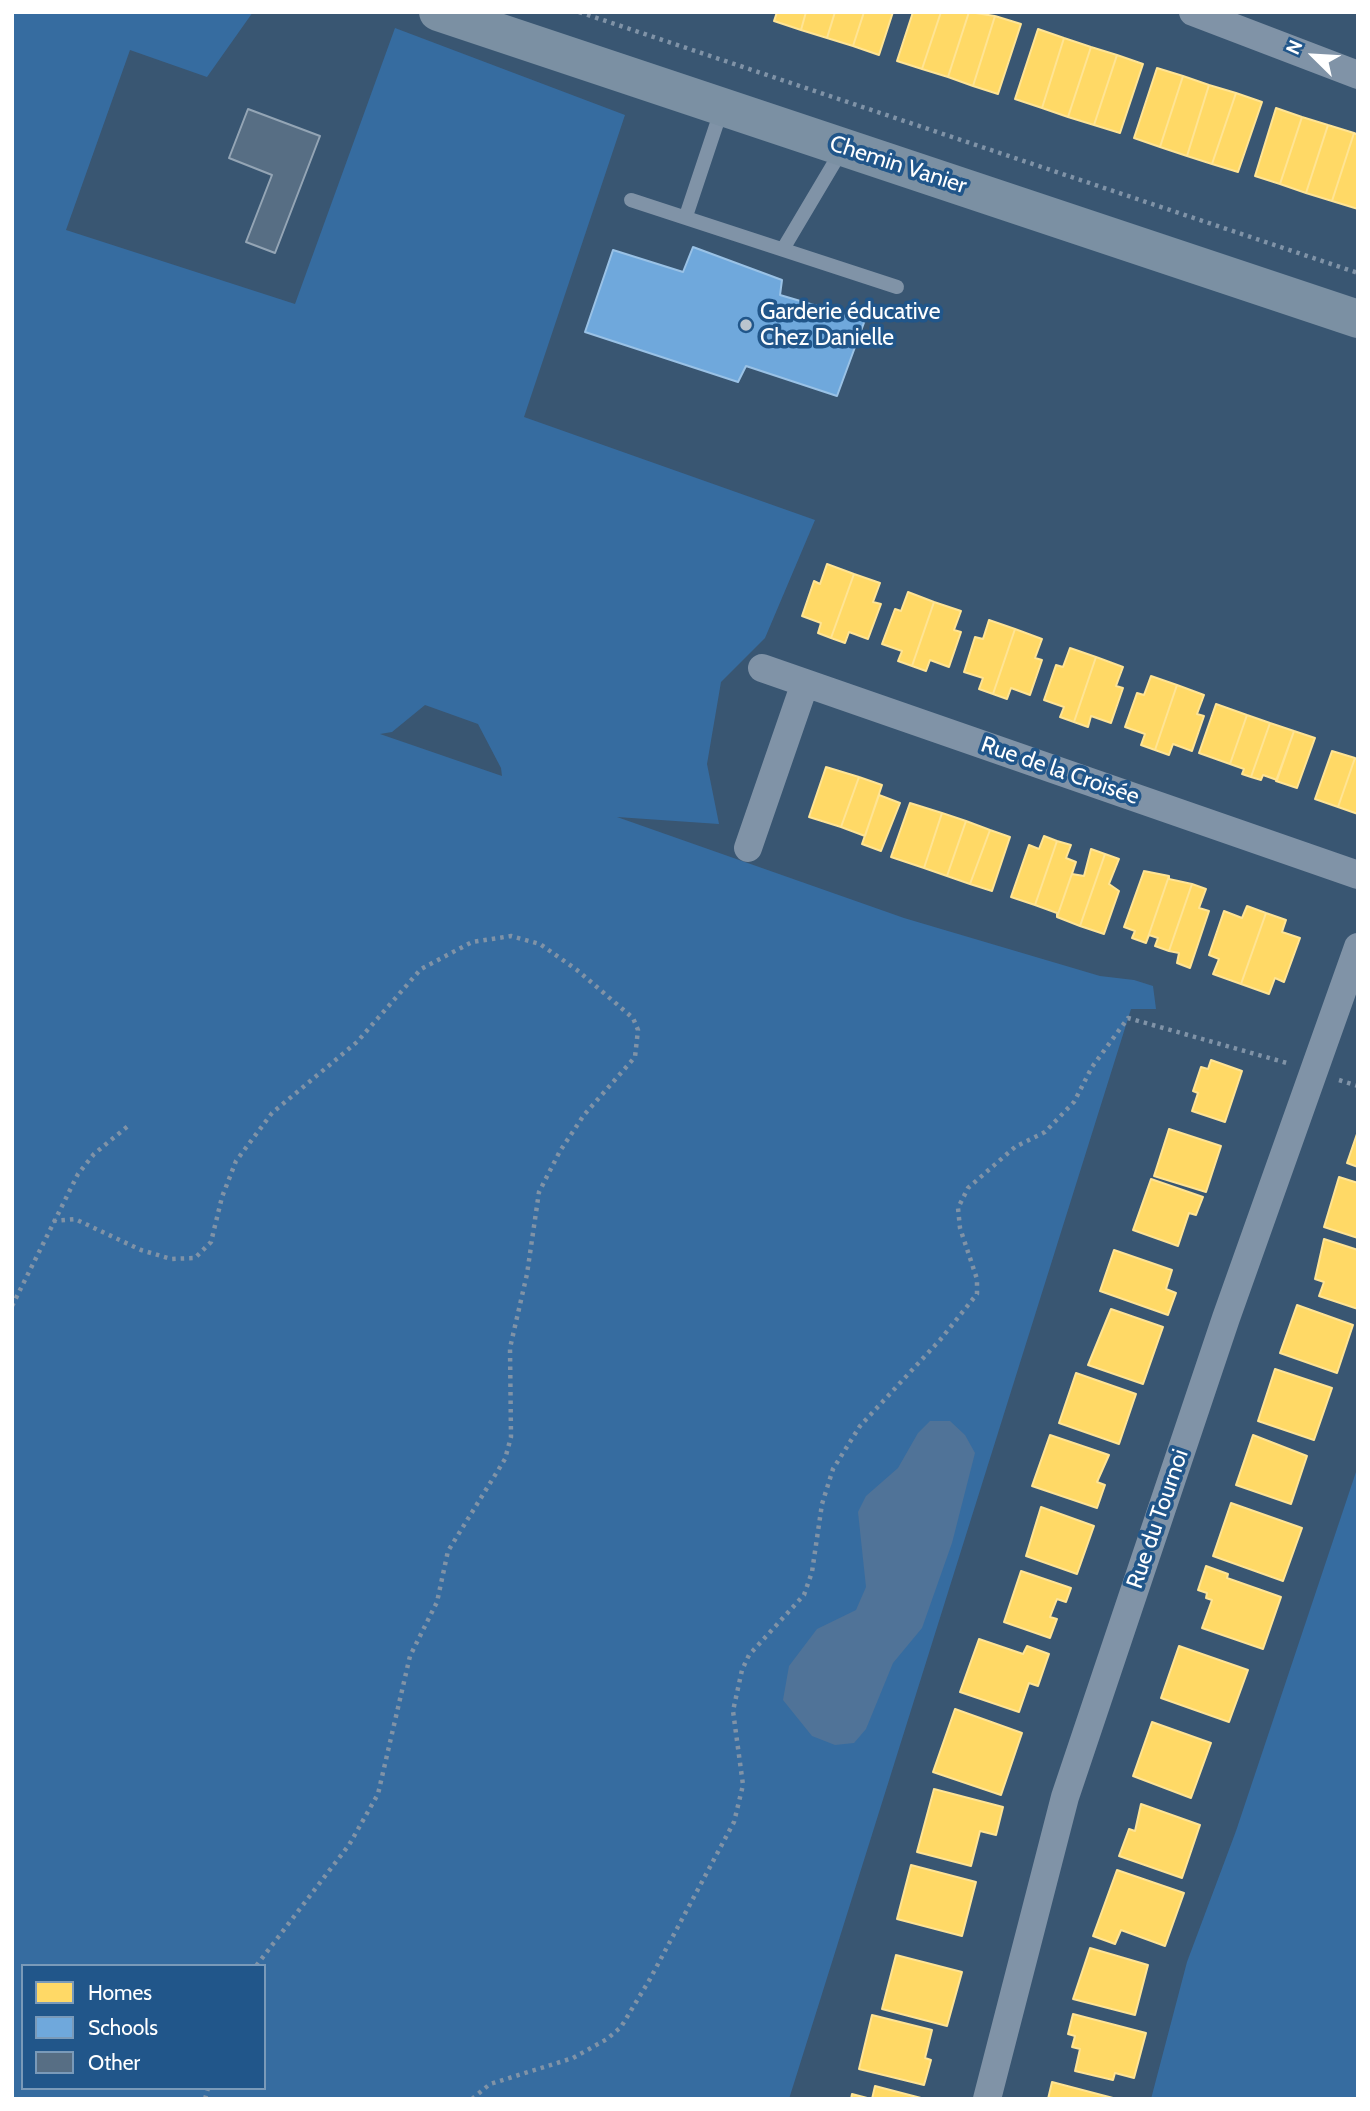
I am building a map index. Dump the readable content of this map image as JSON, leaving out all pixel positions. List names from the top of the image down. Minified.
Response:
{"streets":{"main road":["Chemin Vanier"],"street":["Rue de la Croisée","Rue du Tournoi"]},"places":["Garderie éducative Chez Danielle"],"legend":["Homes","Schools","Other"],"north":"top left"}
